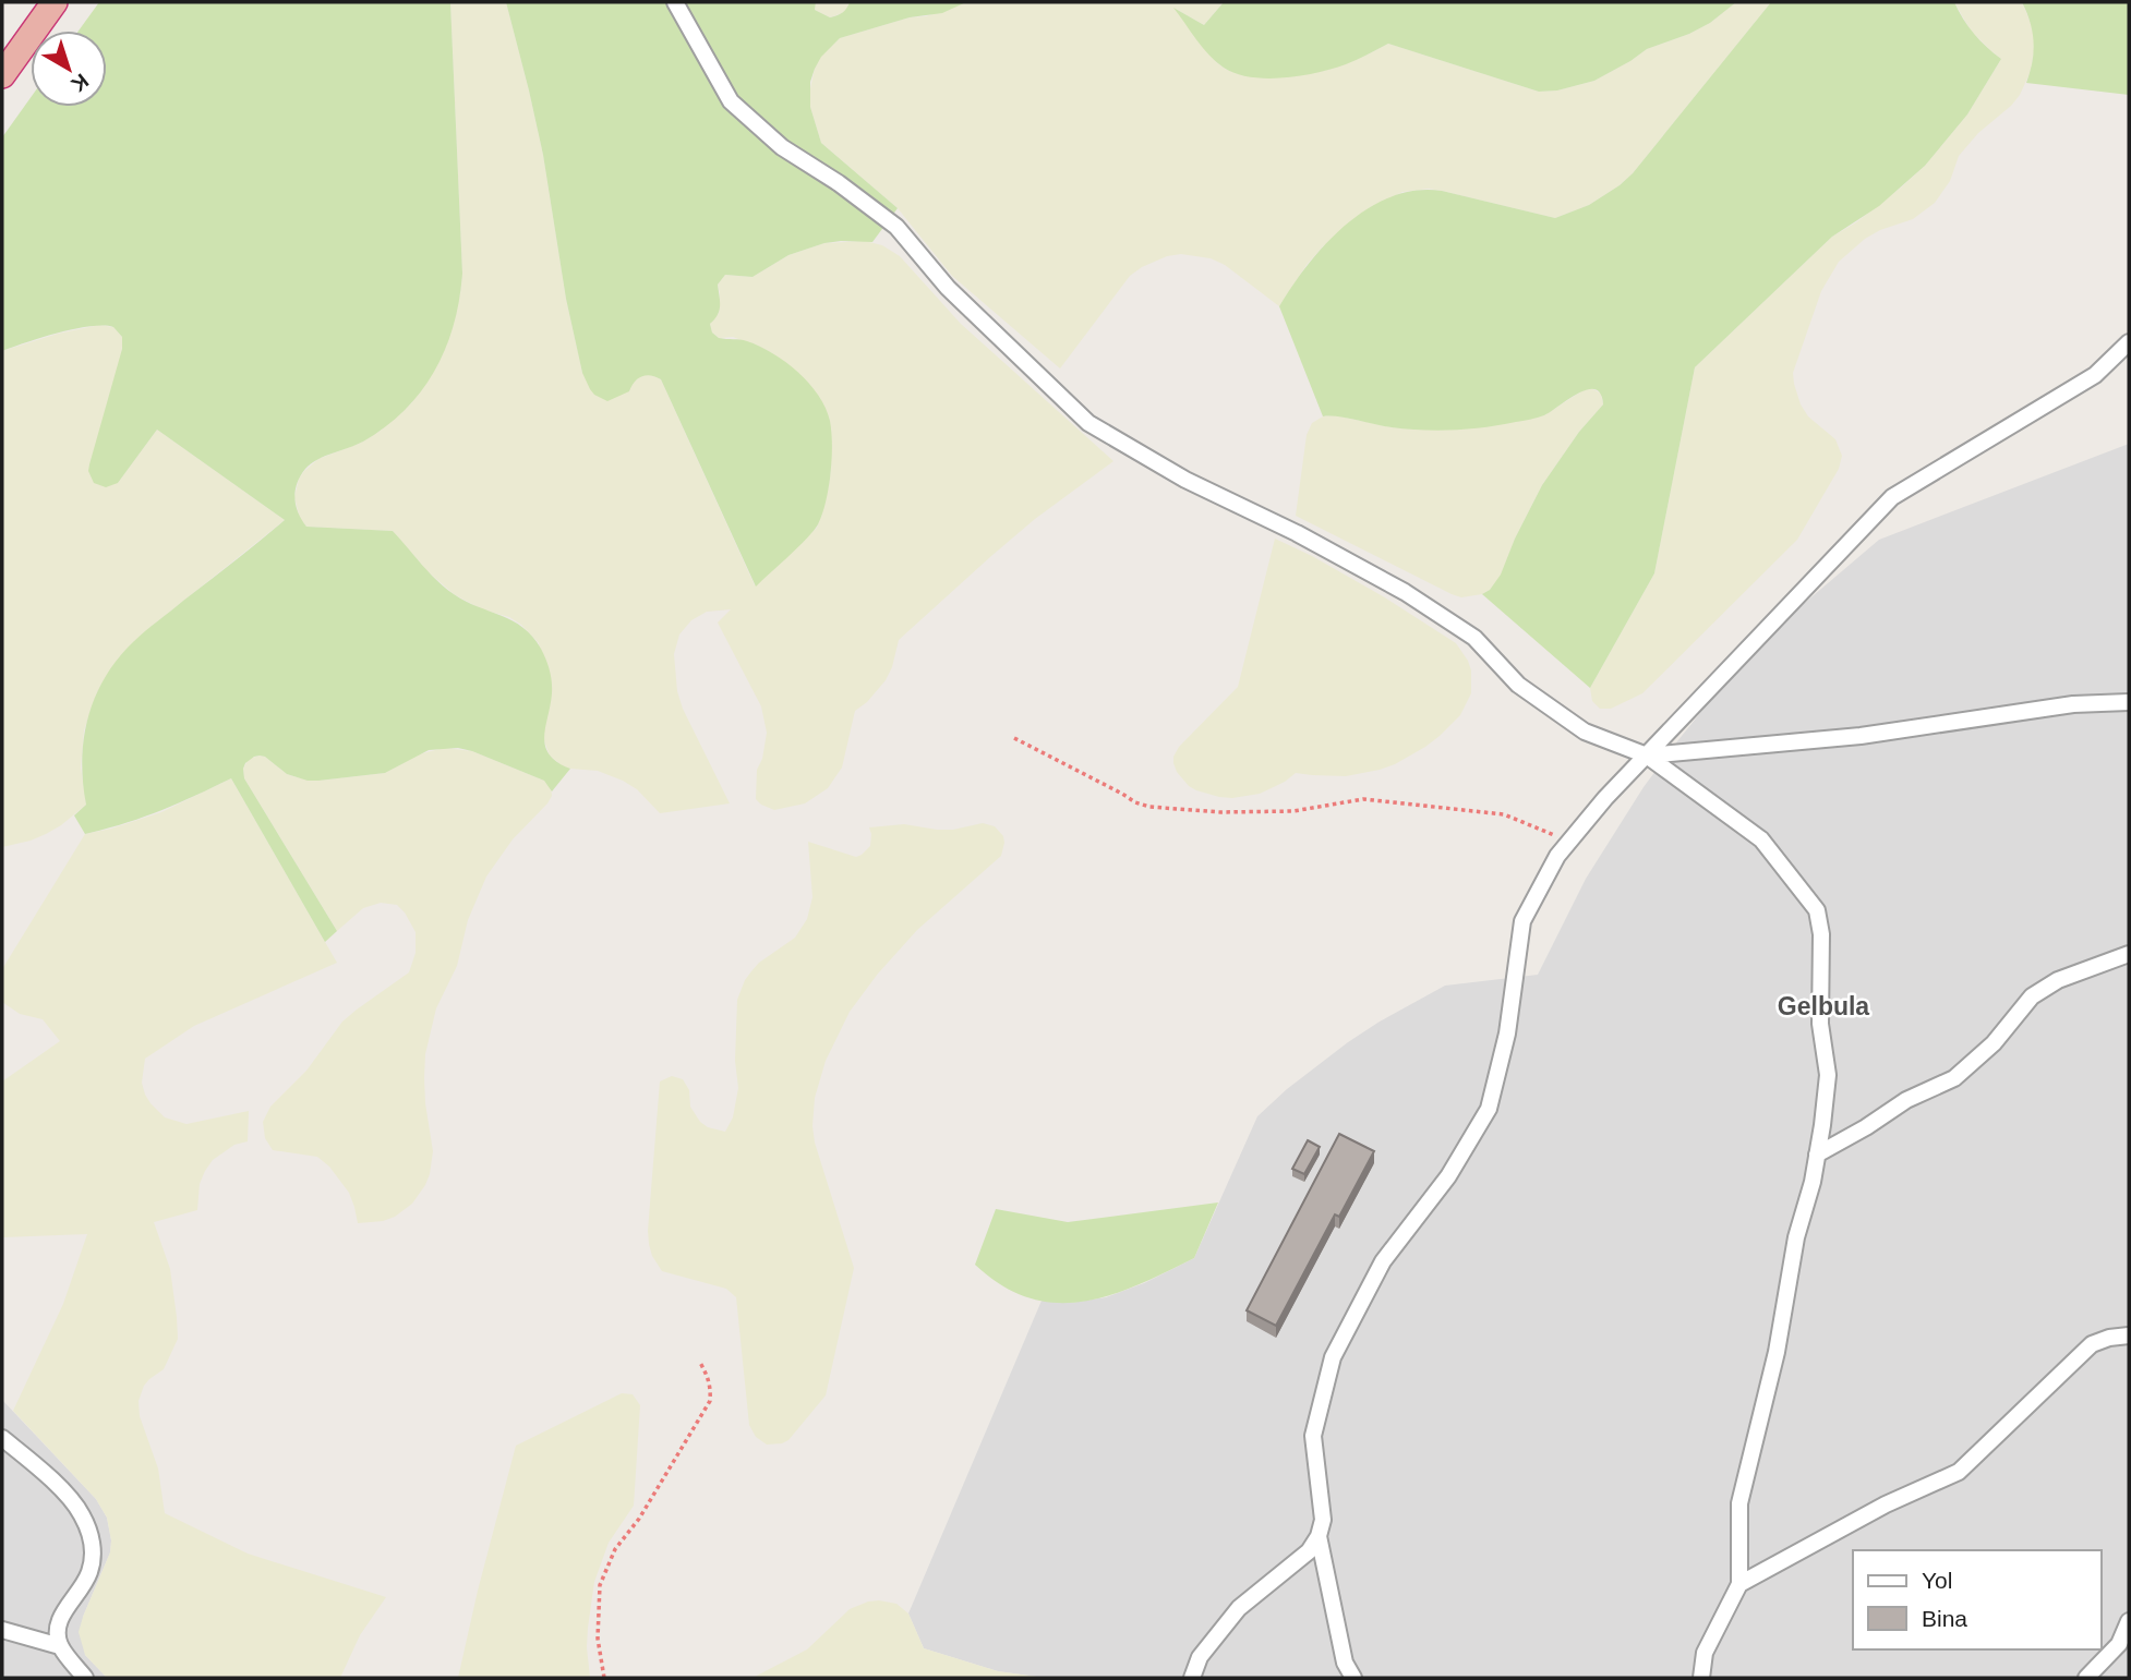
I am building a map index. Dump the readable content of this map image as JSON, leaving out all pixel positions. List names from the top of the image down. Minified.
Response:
{"districts":["Gelbula"],"legend":["Yol","Bina"],"north":"bottom right"}
